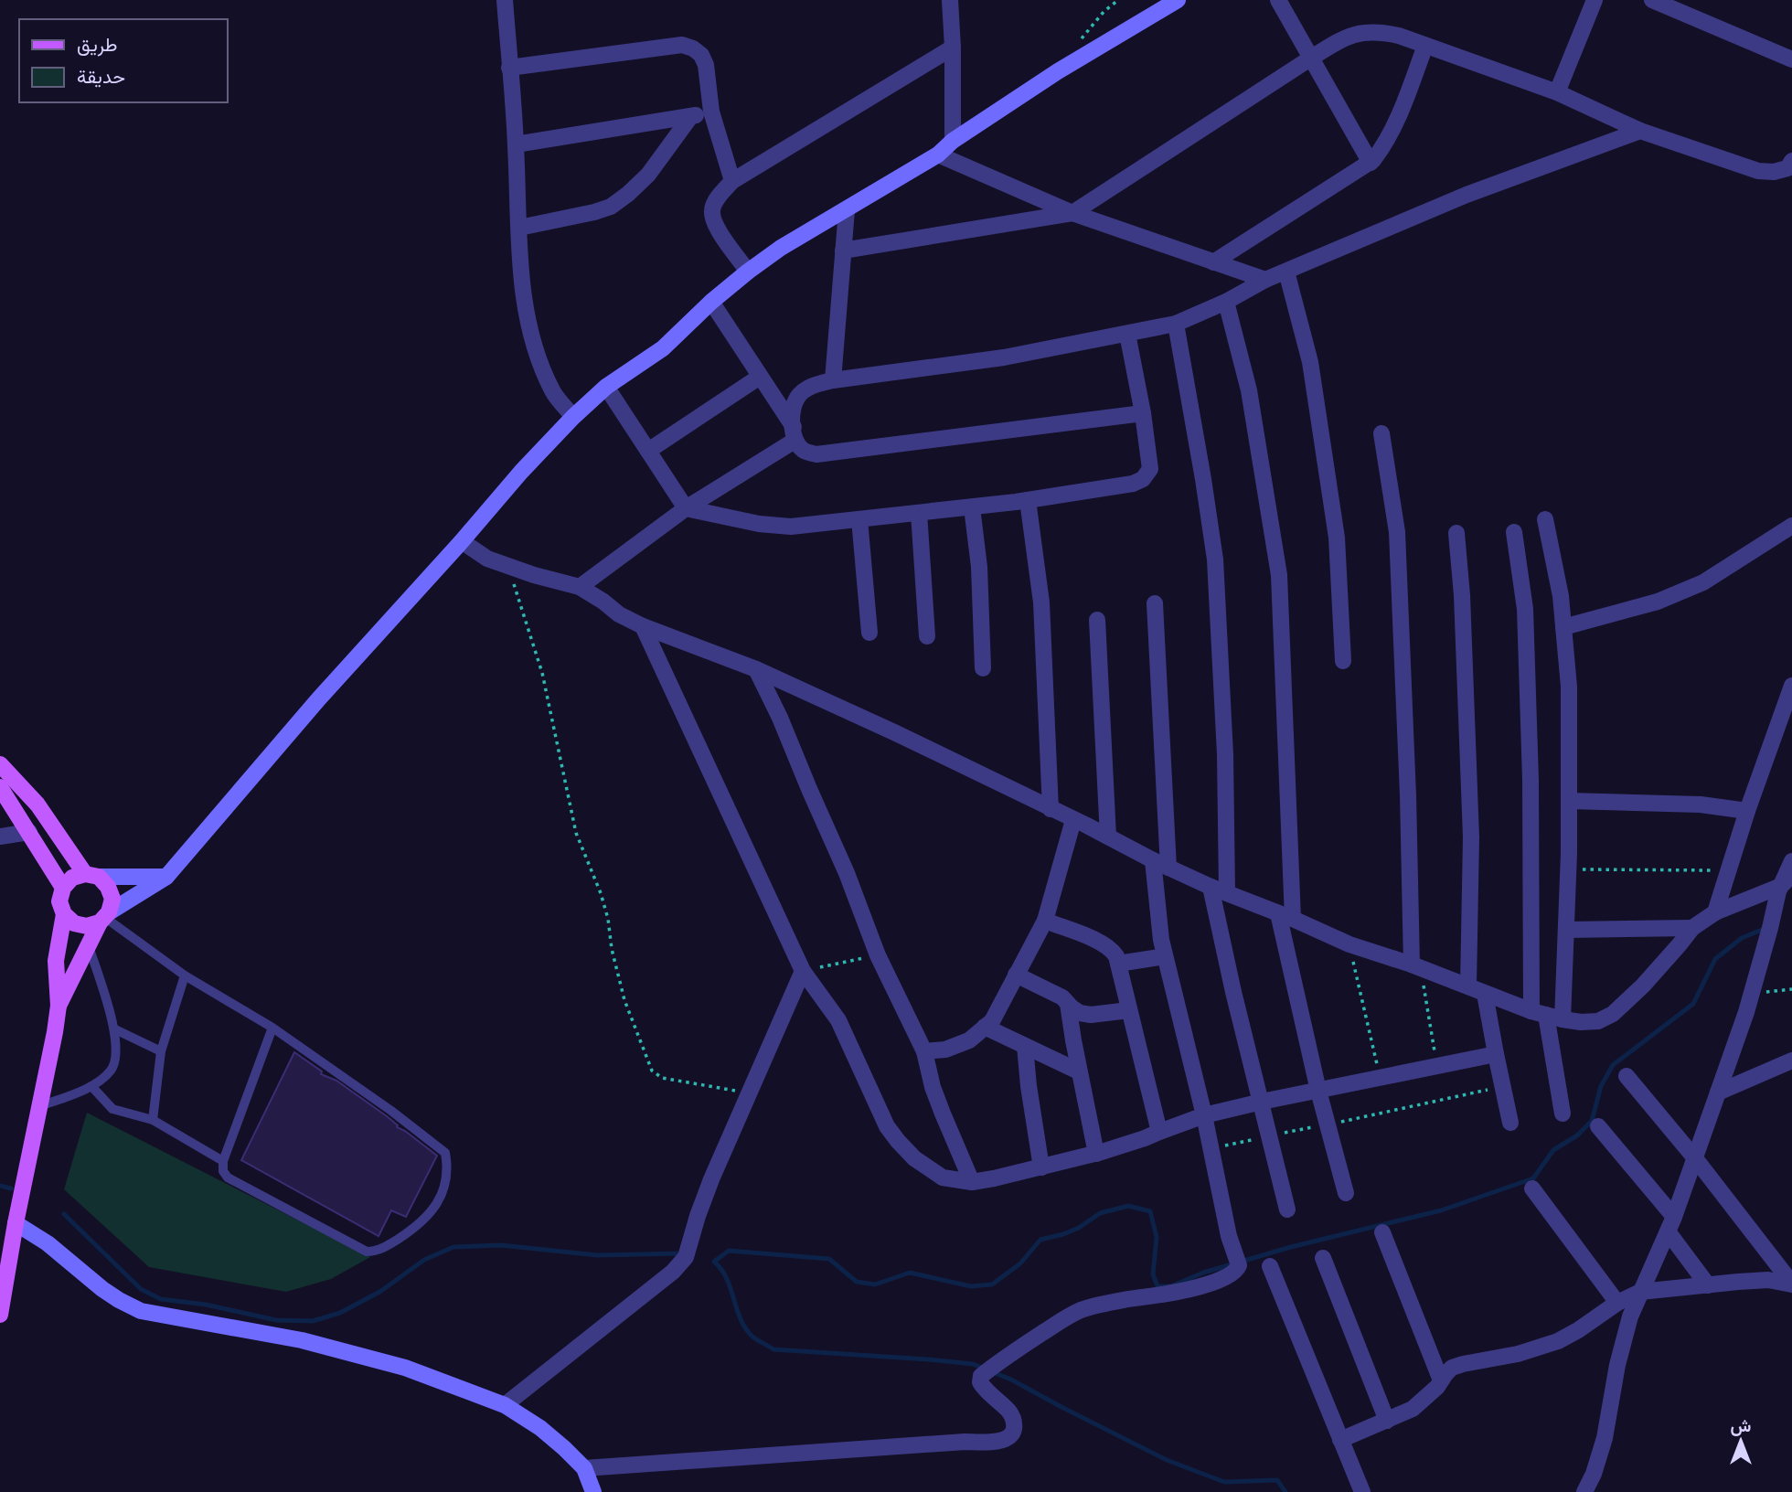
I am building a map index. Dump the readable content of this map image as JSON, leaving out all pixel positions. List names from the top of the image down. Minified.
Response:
{"legend":["طريق","حديقة"],"north":"top"}
